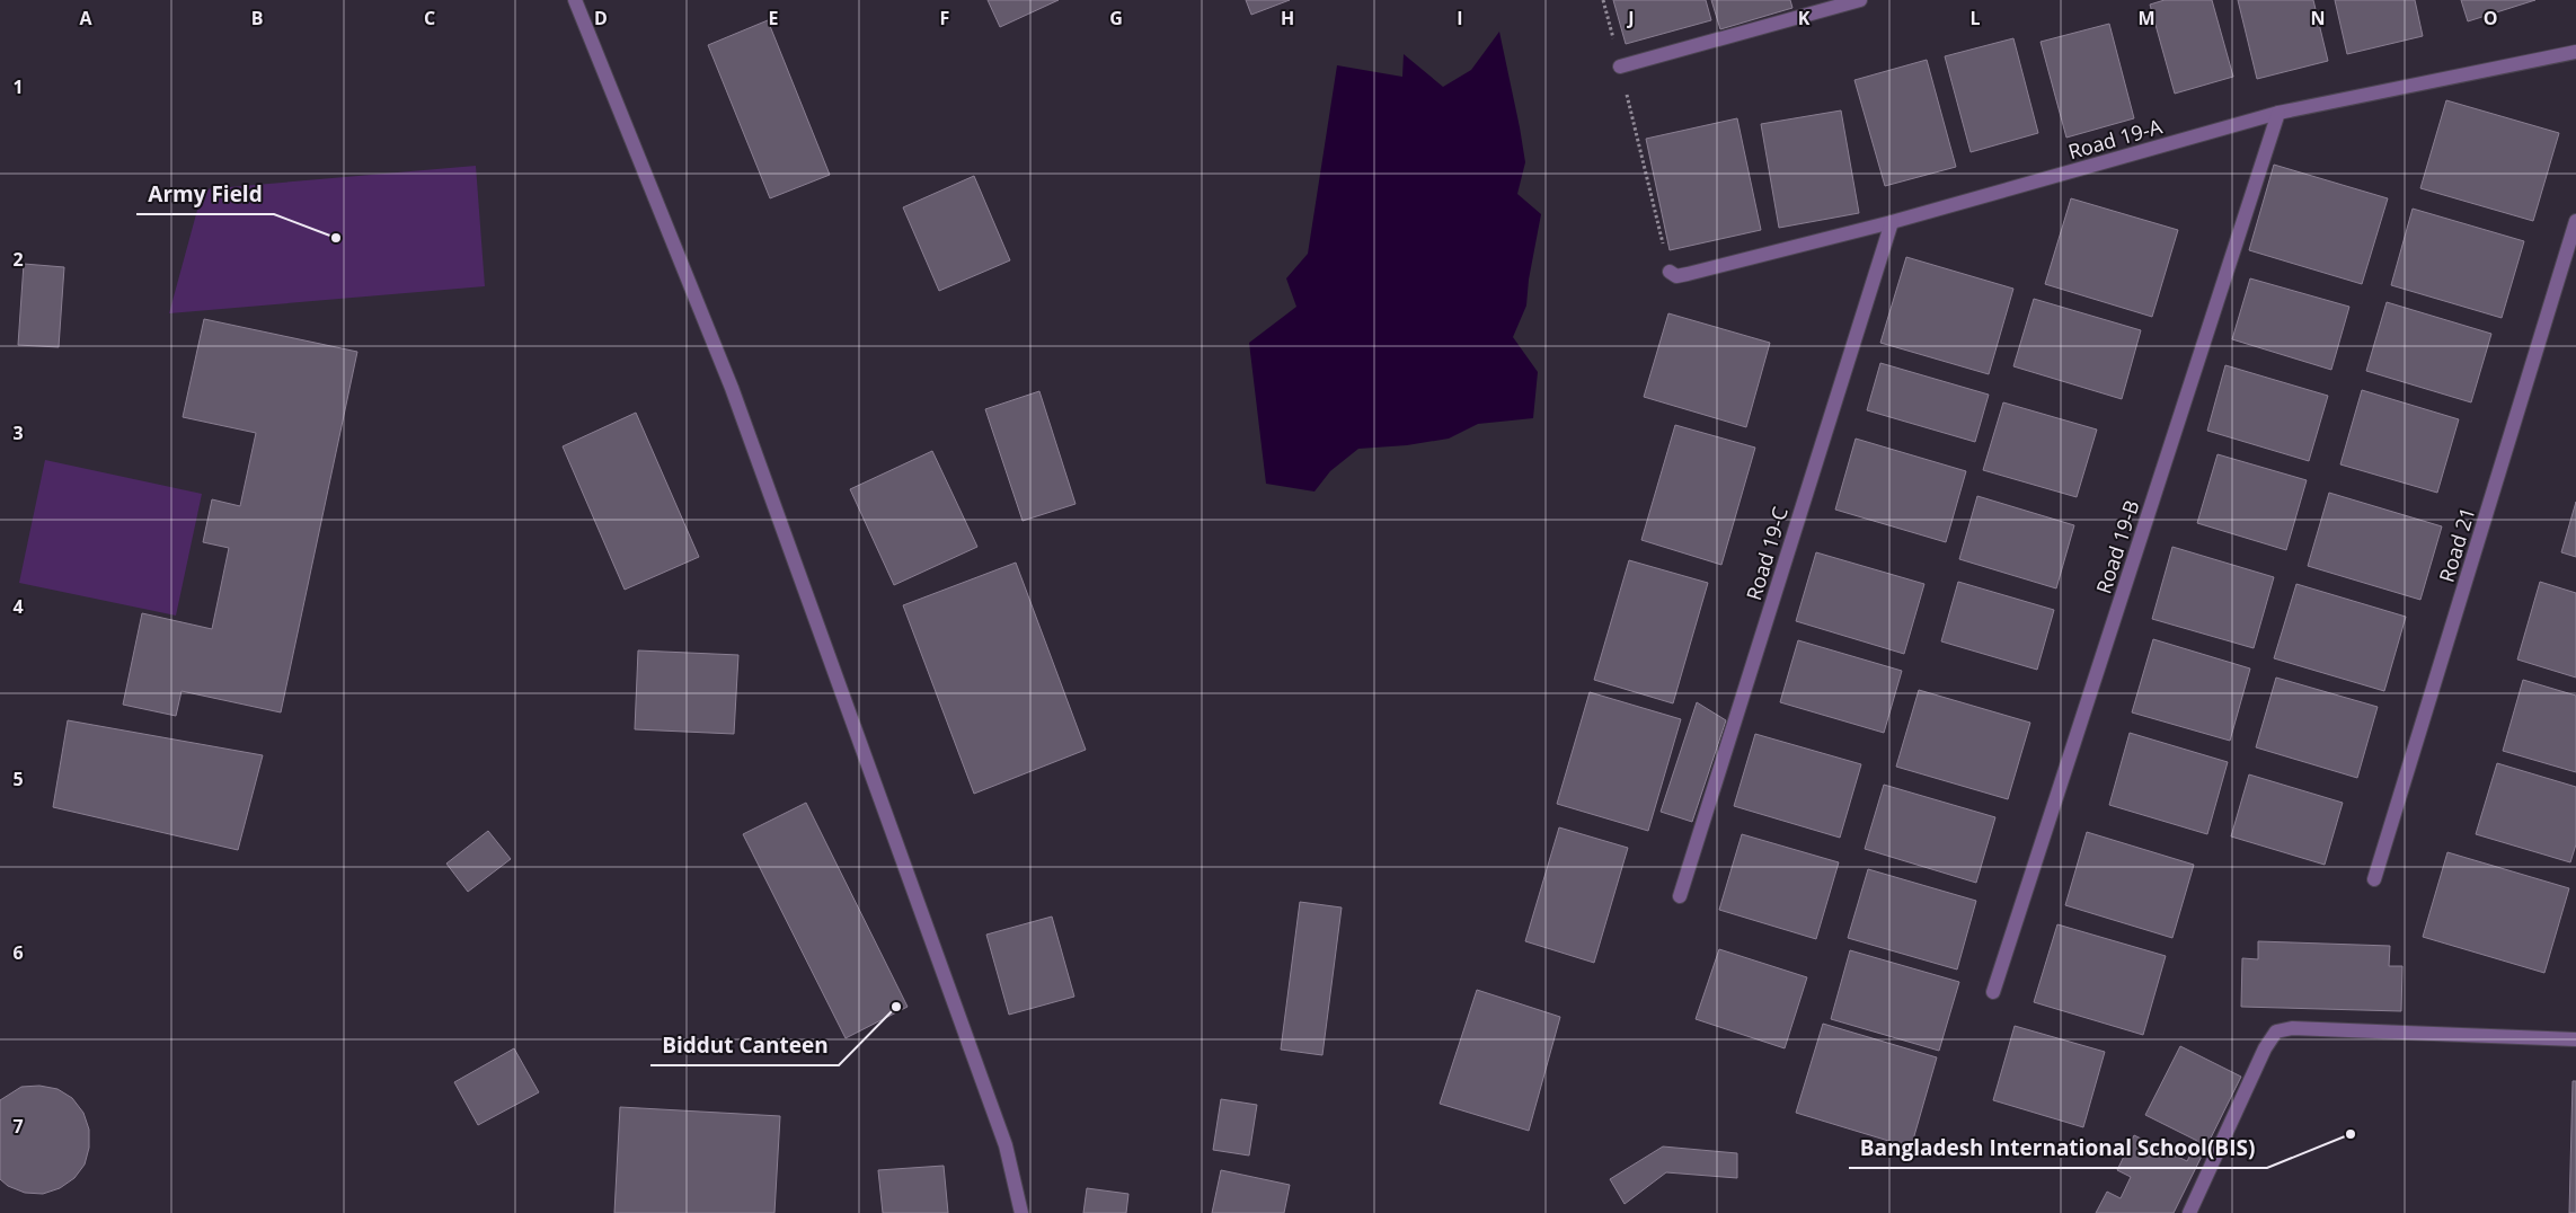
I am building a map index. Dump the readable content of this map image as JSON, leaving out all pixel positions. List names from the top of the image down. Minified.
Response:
{"streets":{"street":["Road 19-A","Road 21","Road 19-B","Road 19-C"]},"crossings":[["Road 19-A","Road 19-B"],["Road 19-A","Road 19-C"]],"places":["Army Field","Biddut Canteen","Bangladesh International School(BIS)"],"grid":{"columns":["A","B","C","D","E","F","G","H","I","J","K","L","M","N","O"],"rows":["1","2","3","4","5","6","7"]}}
